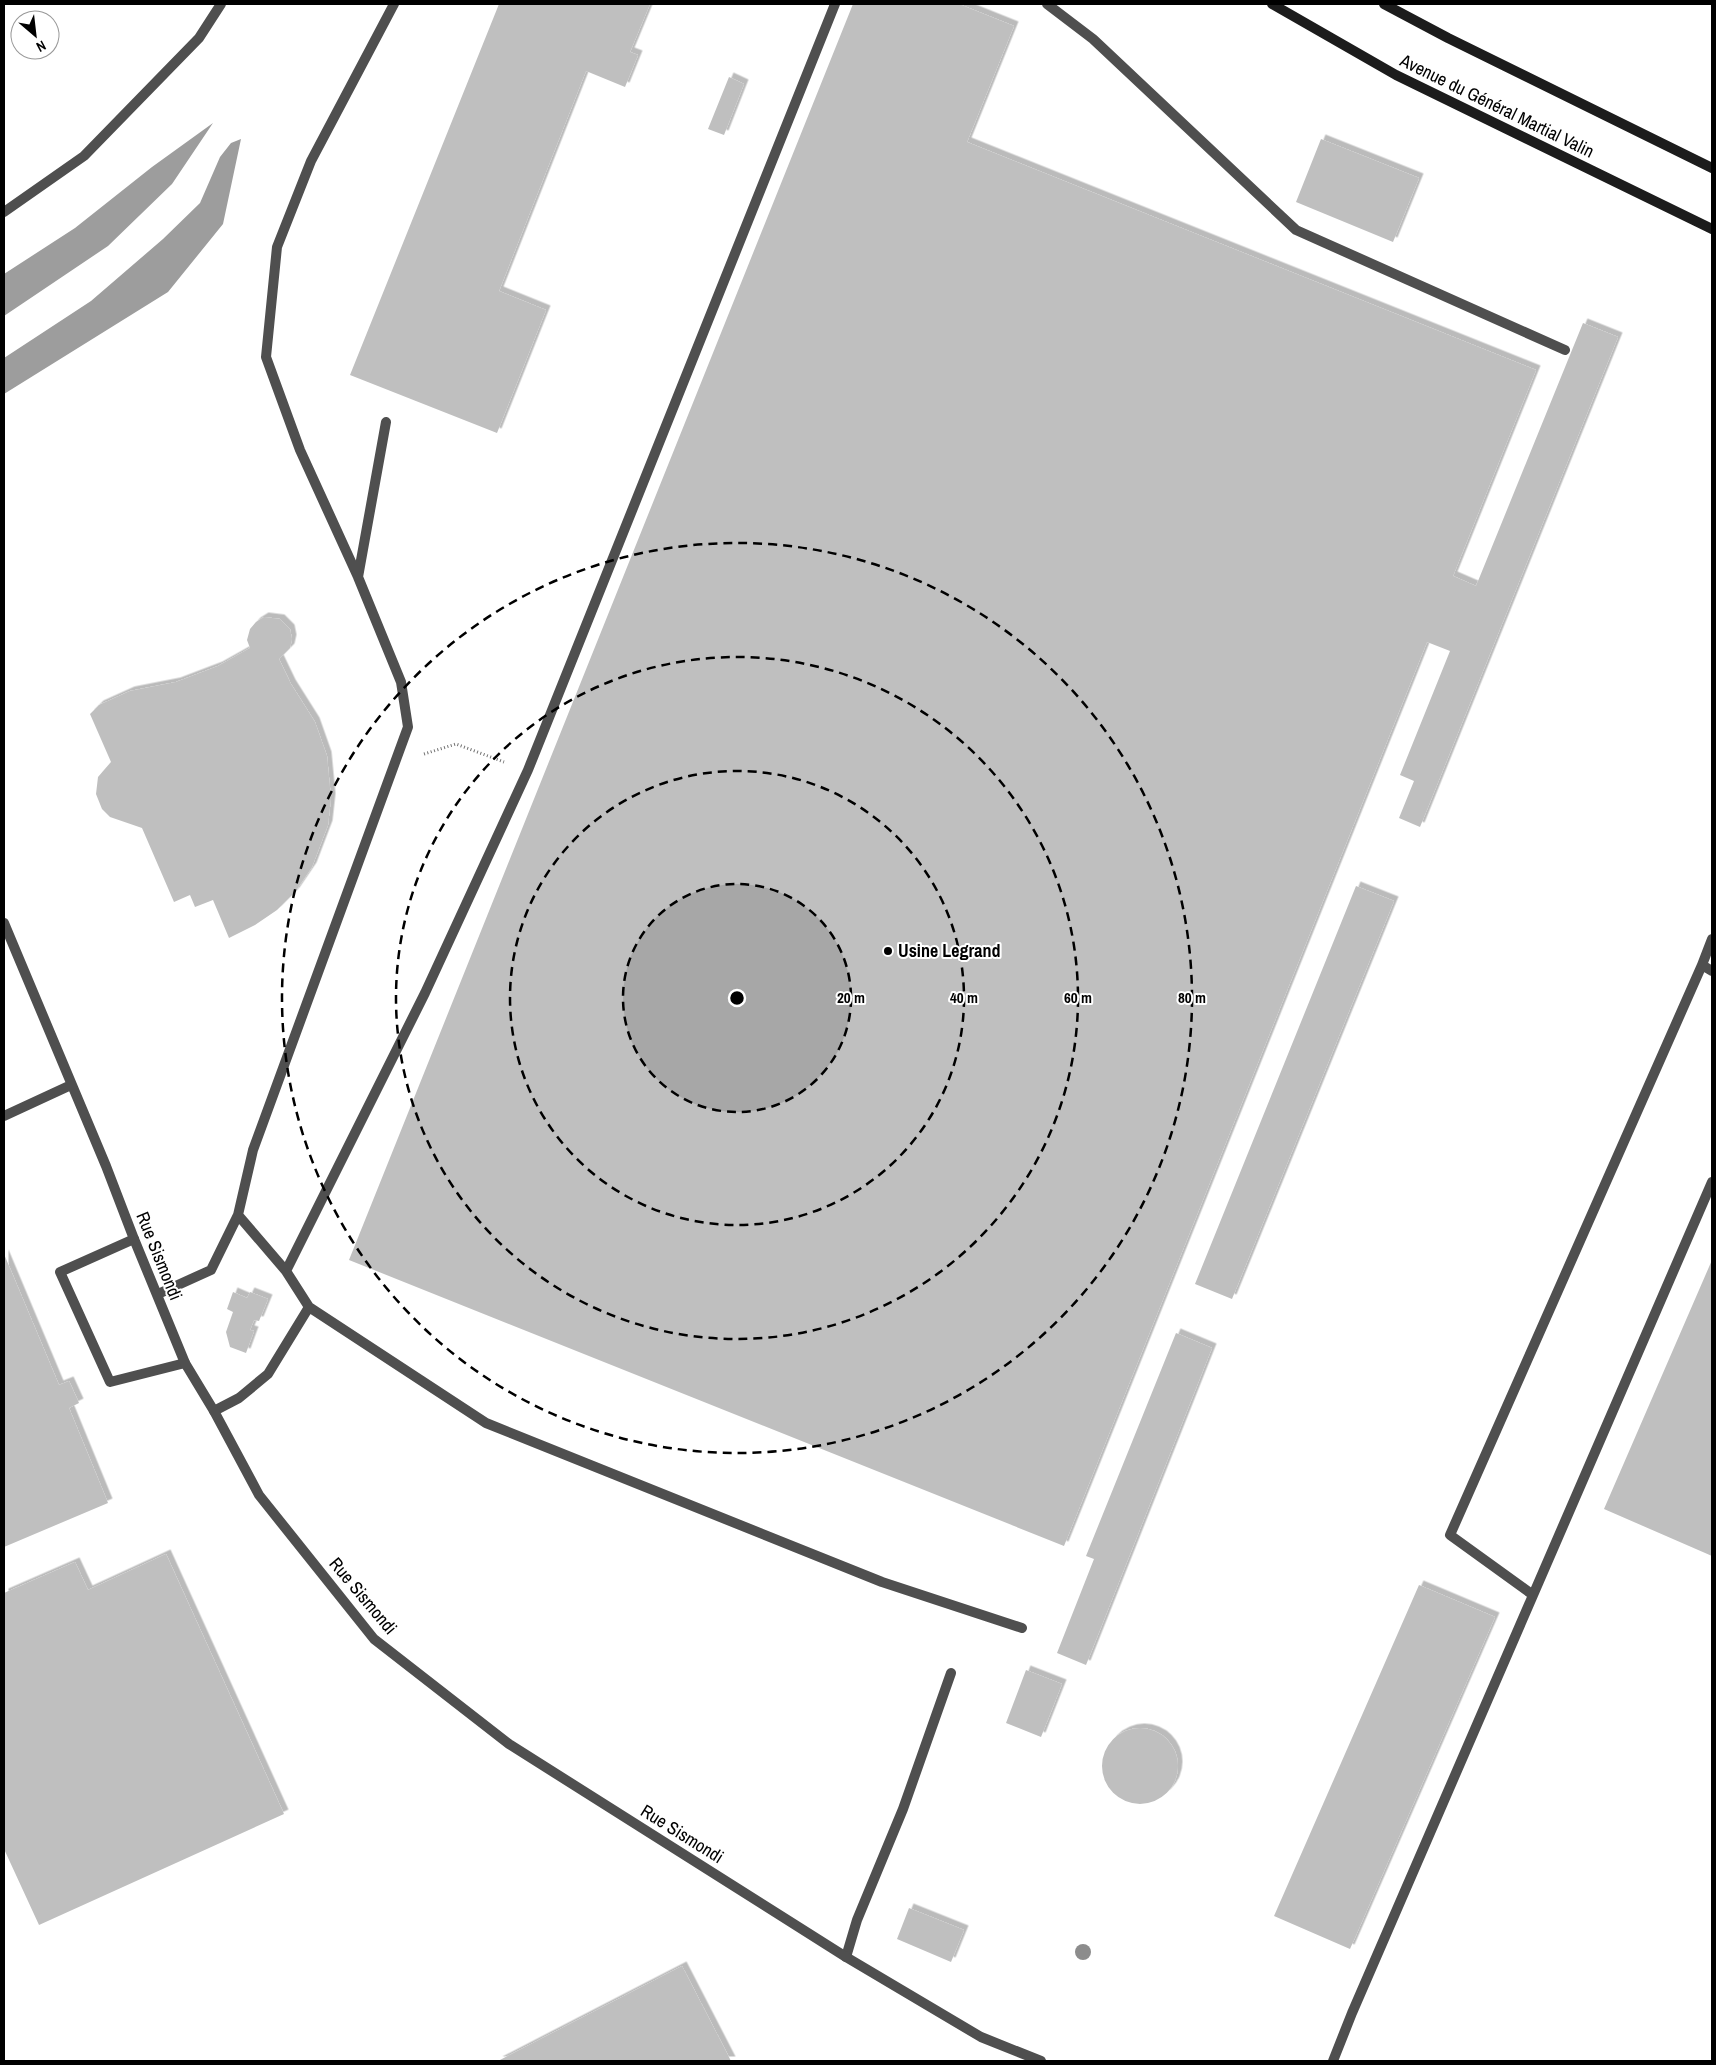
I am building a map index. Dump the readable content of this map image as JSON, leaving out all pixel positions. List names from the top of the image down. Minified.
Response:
{"streets":{"main road":["Avenue du Général Martial Valin"],"street":["Rue Sismondi"]},"places":["Usine Legrand"],"north":"bottom right","rings":["20 m","40 m","60 m","80 m"]}
